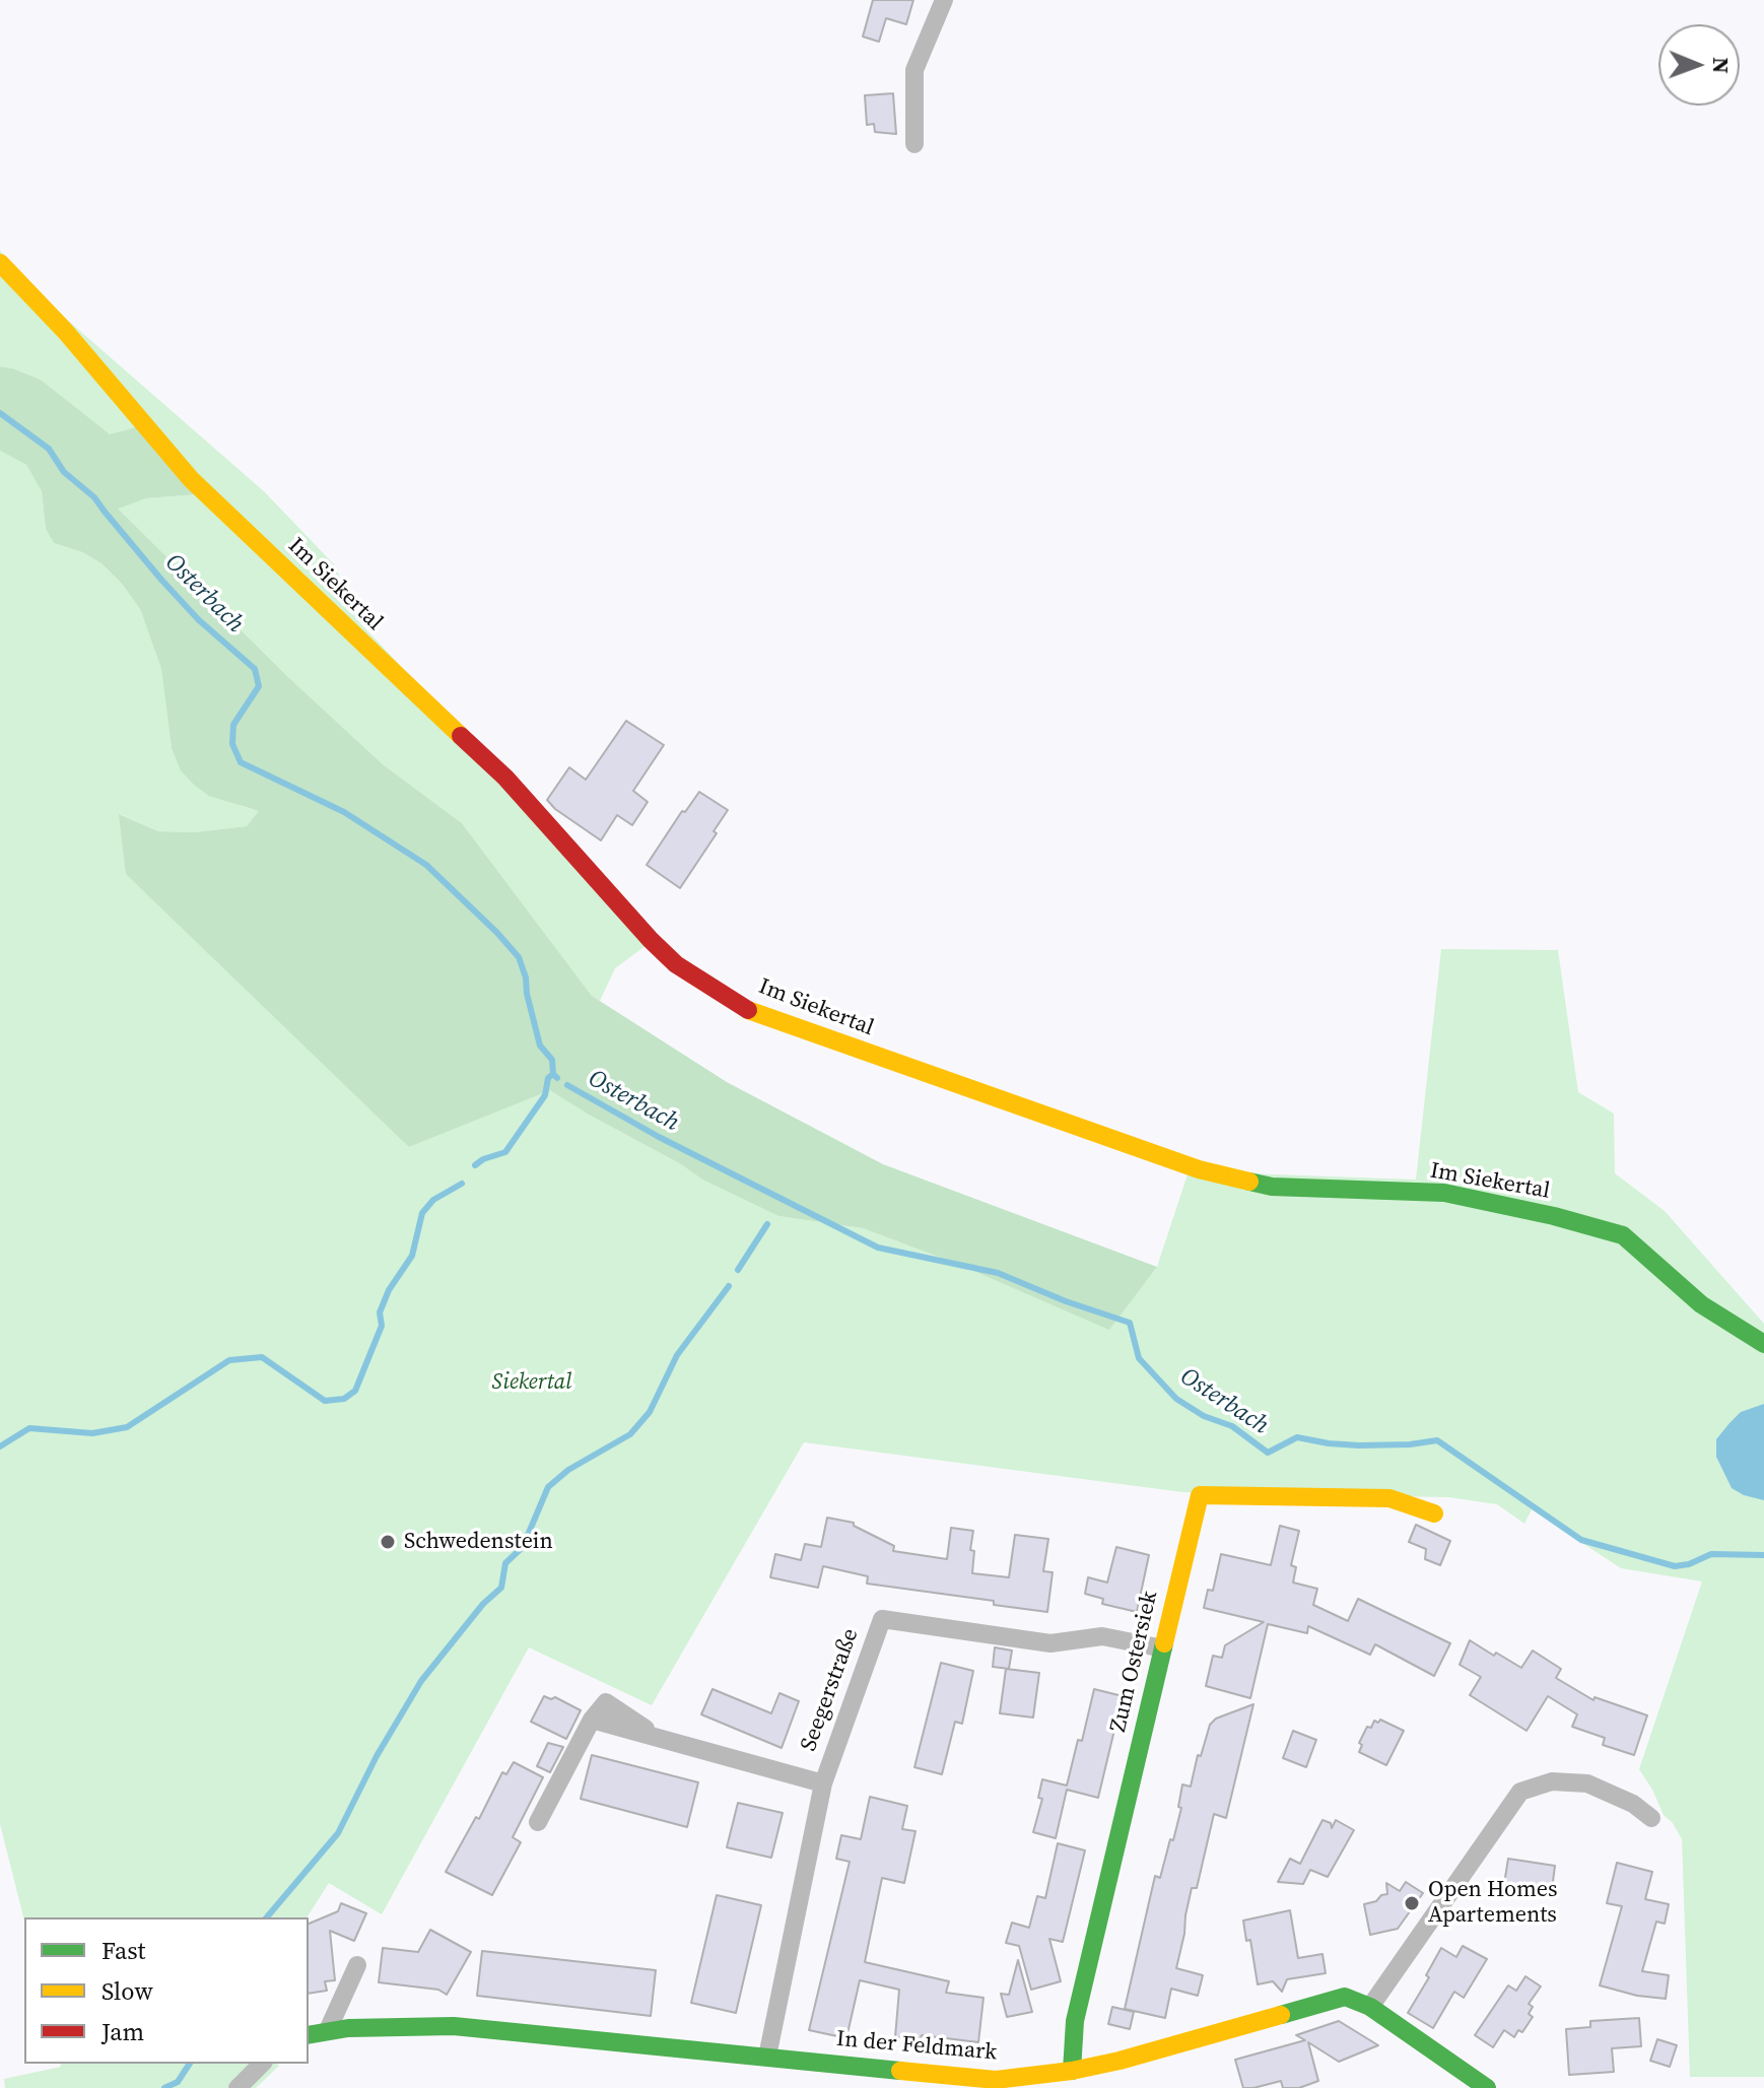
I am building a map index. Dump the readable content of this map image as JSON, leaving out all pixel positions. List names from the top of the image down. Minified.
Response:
{"streets":{"street":["Im Siekertal","Zum Ostersiek","Seegerstraße","In der Feldmark"]},"crossings":[["Zum Ostersiek","Seegerstraße"],["Zum Ostersiek","In der Feldmark"],["Seegerstraße","In der Feldmark"]],"water":["Osterbach"],"parks":["Siekertal"],"places":["Schwedenstein","Open Homes Apartements"],"legend":["Fast","Slow","Jam"],"north":"right"}
